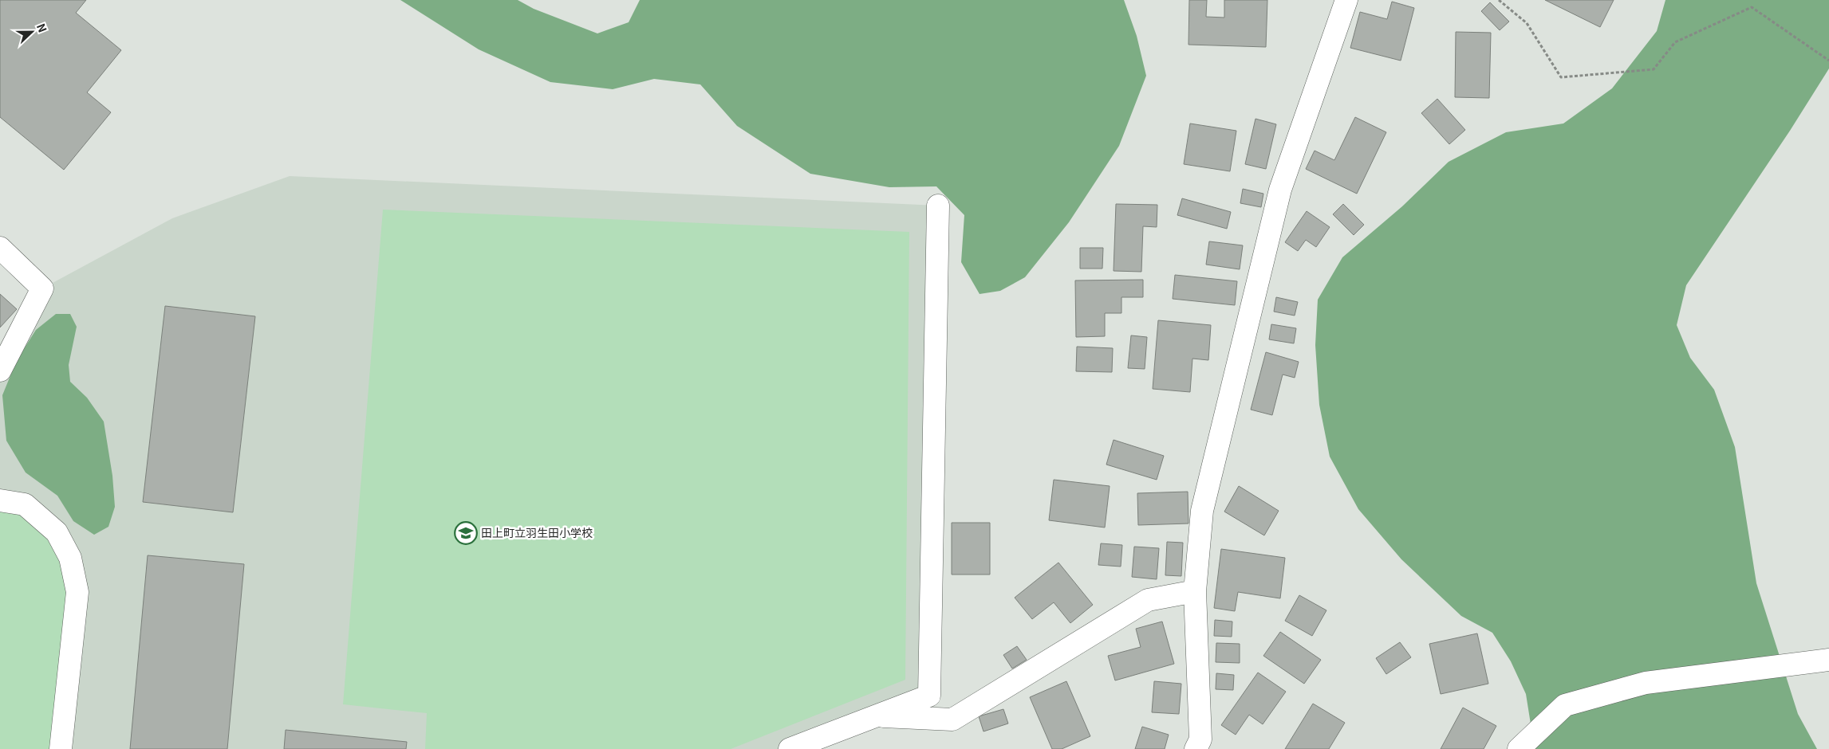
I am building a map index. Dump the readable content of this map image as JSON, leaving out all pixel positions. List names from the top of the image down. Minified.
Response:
{"places":{"school or university":["田上町立羽生田小学校"]},"north":"right"}
